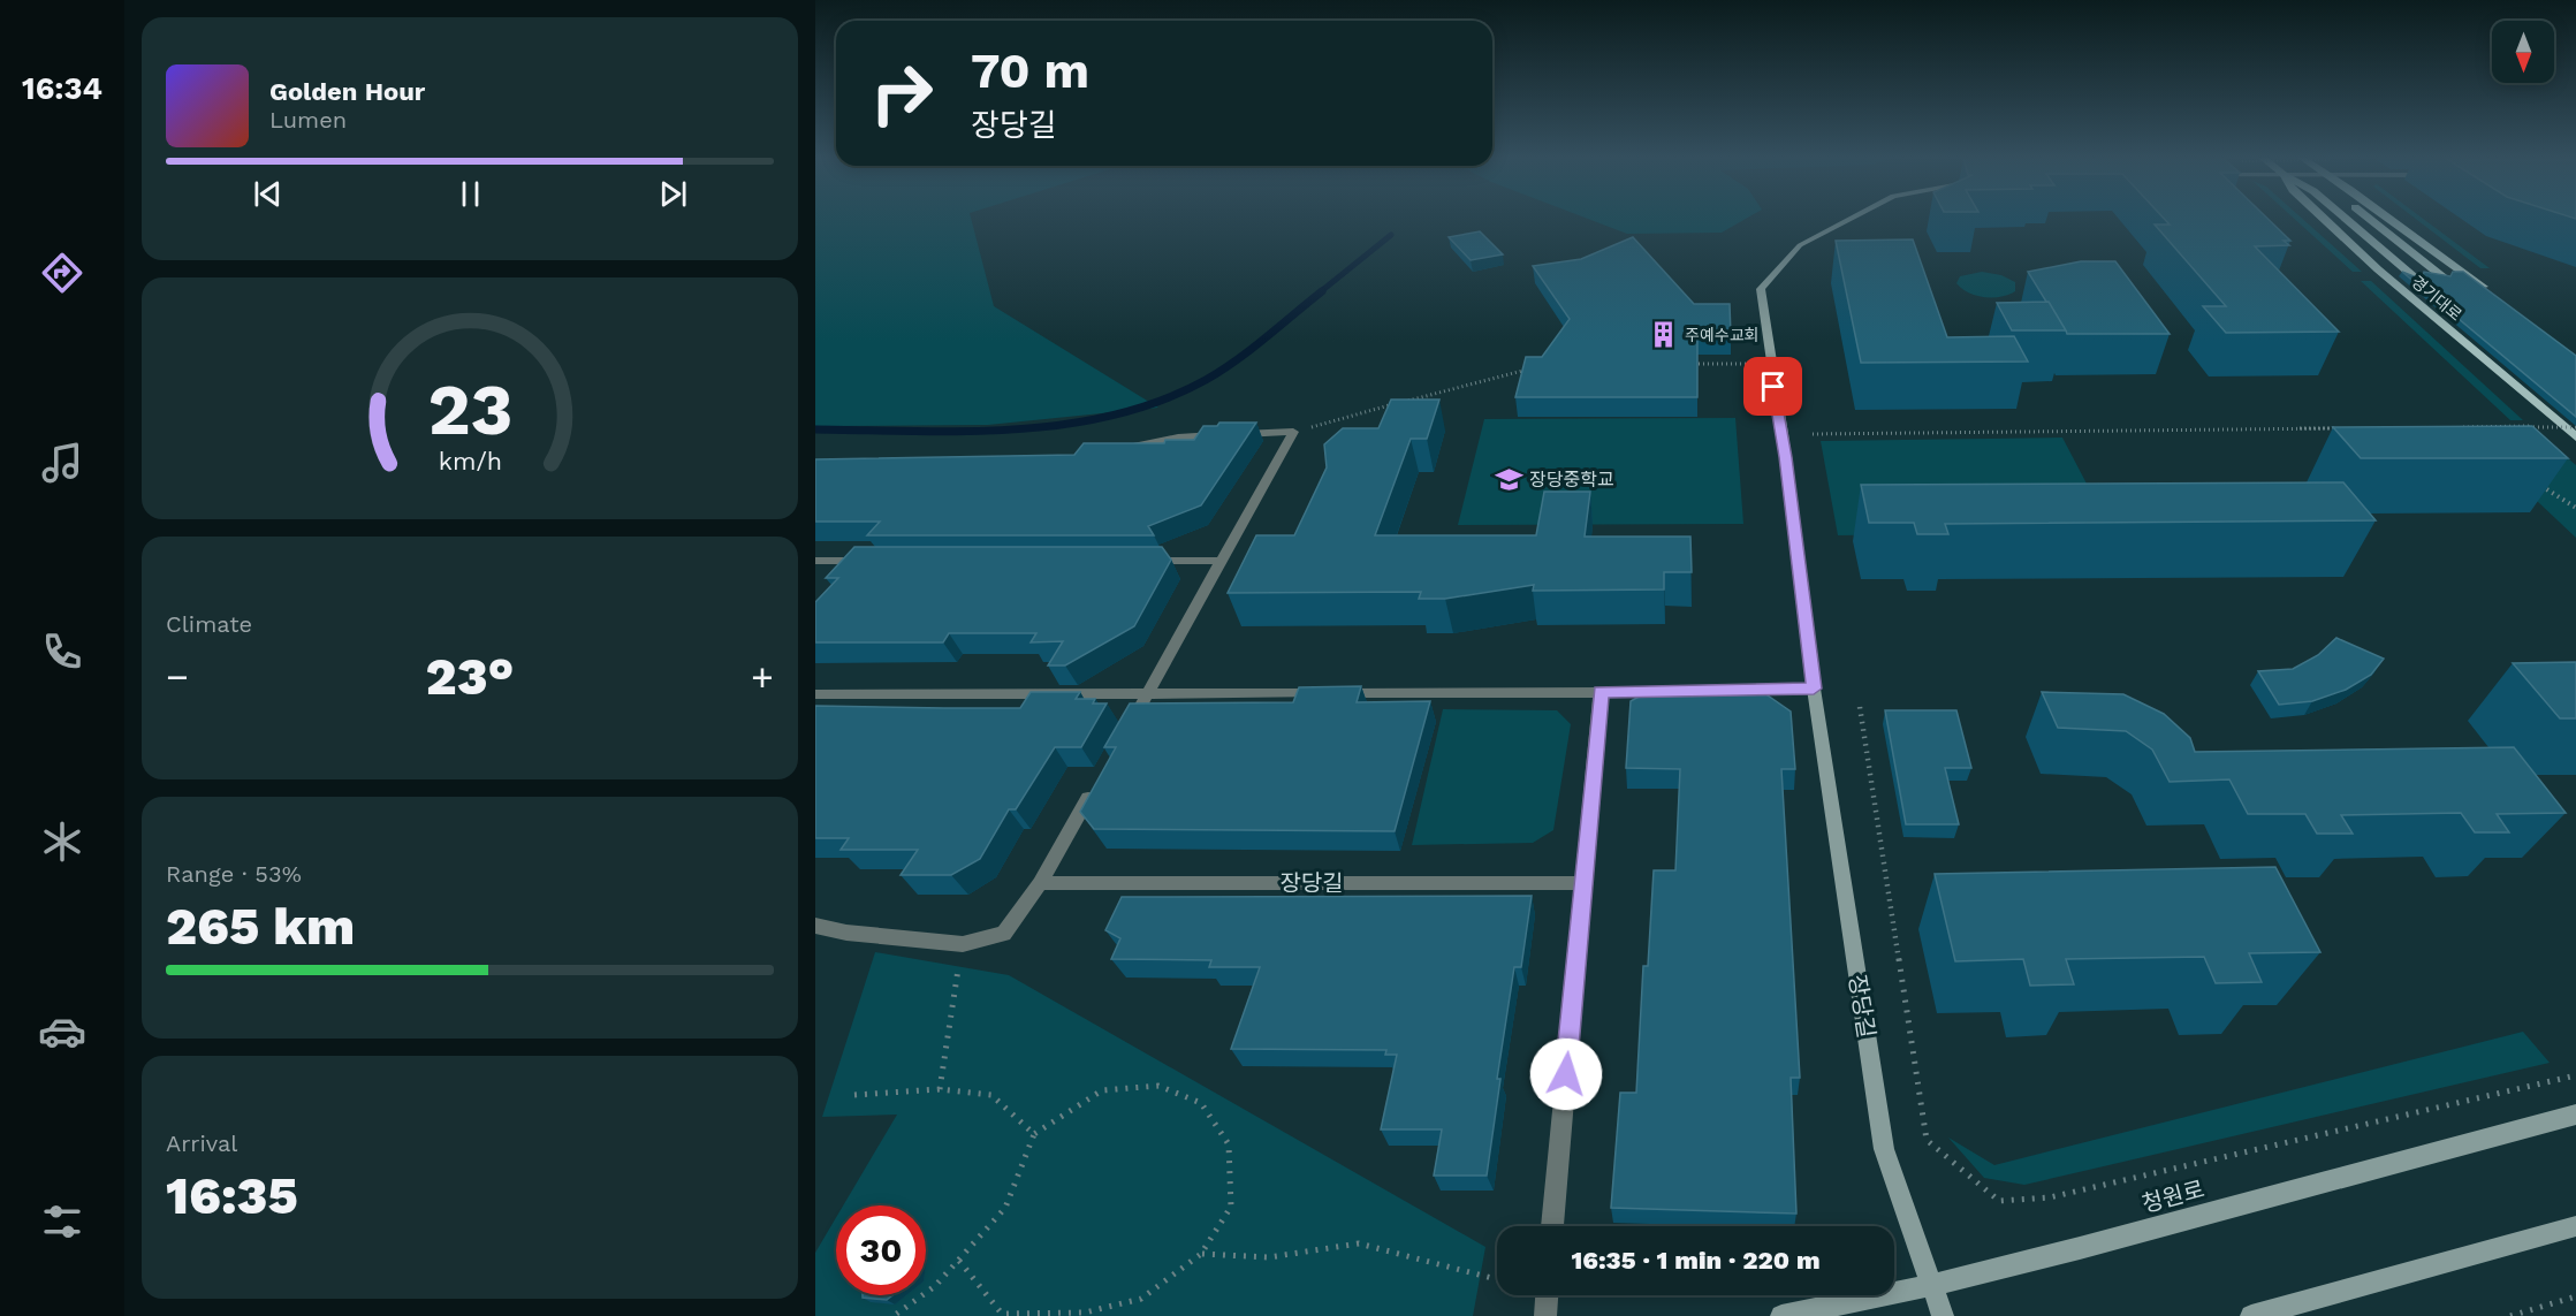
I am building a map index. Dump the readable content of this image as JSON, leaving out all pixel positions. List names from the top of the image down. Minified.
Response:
{"streets":{"main road":["경기대로"],"street":["장당길","청원로"]},"crossings":[["장당길","청원로"]],"places":{"building":["주예수교회"],"school or university":["장당중학교"]},"north":"bottom","page":{"tabs":"16:34","turn":["70 m","장당길"],"song":["Golden Hour","Lumen"],"tile":["Climate",["Range · 53%","265 km"],["Arrival","16:35"]],"heat":["−","23°","+"],"limit":"30","trip":"16:35 · 1 min · 220 m","gauge":["23","km/h"]}}
